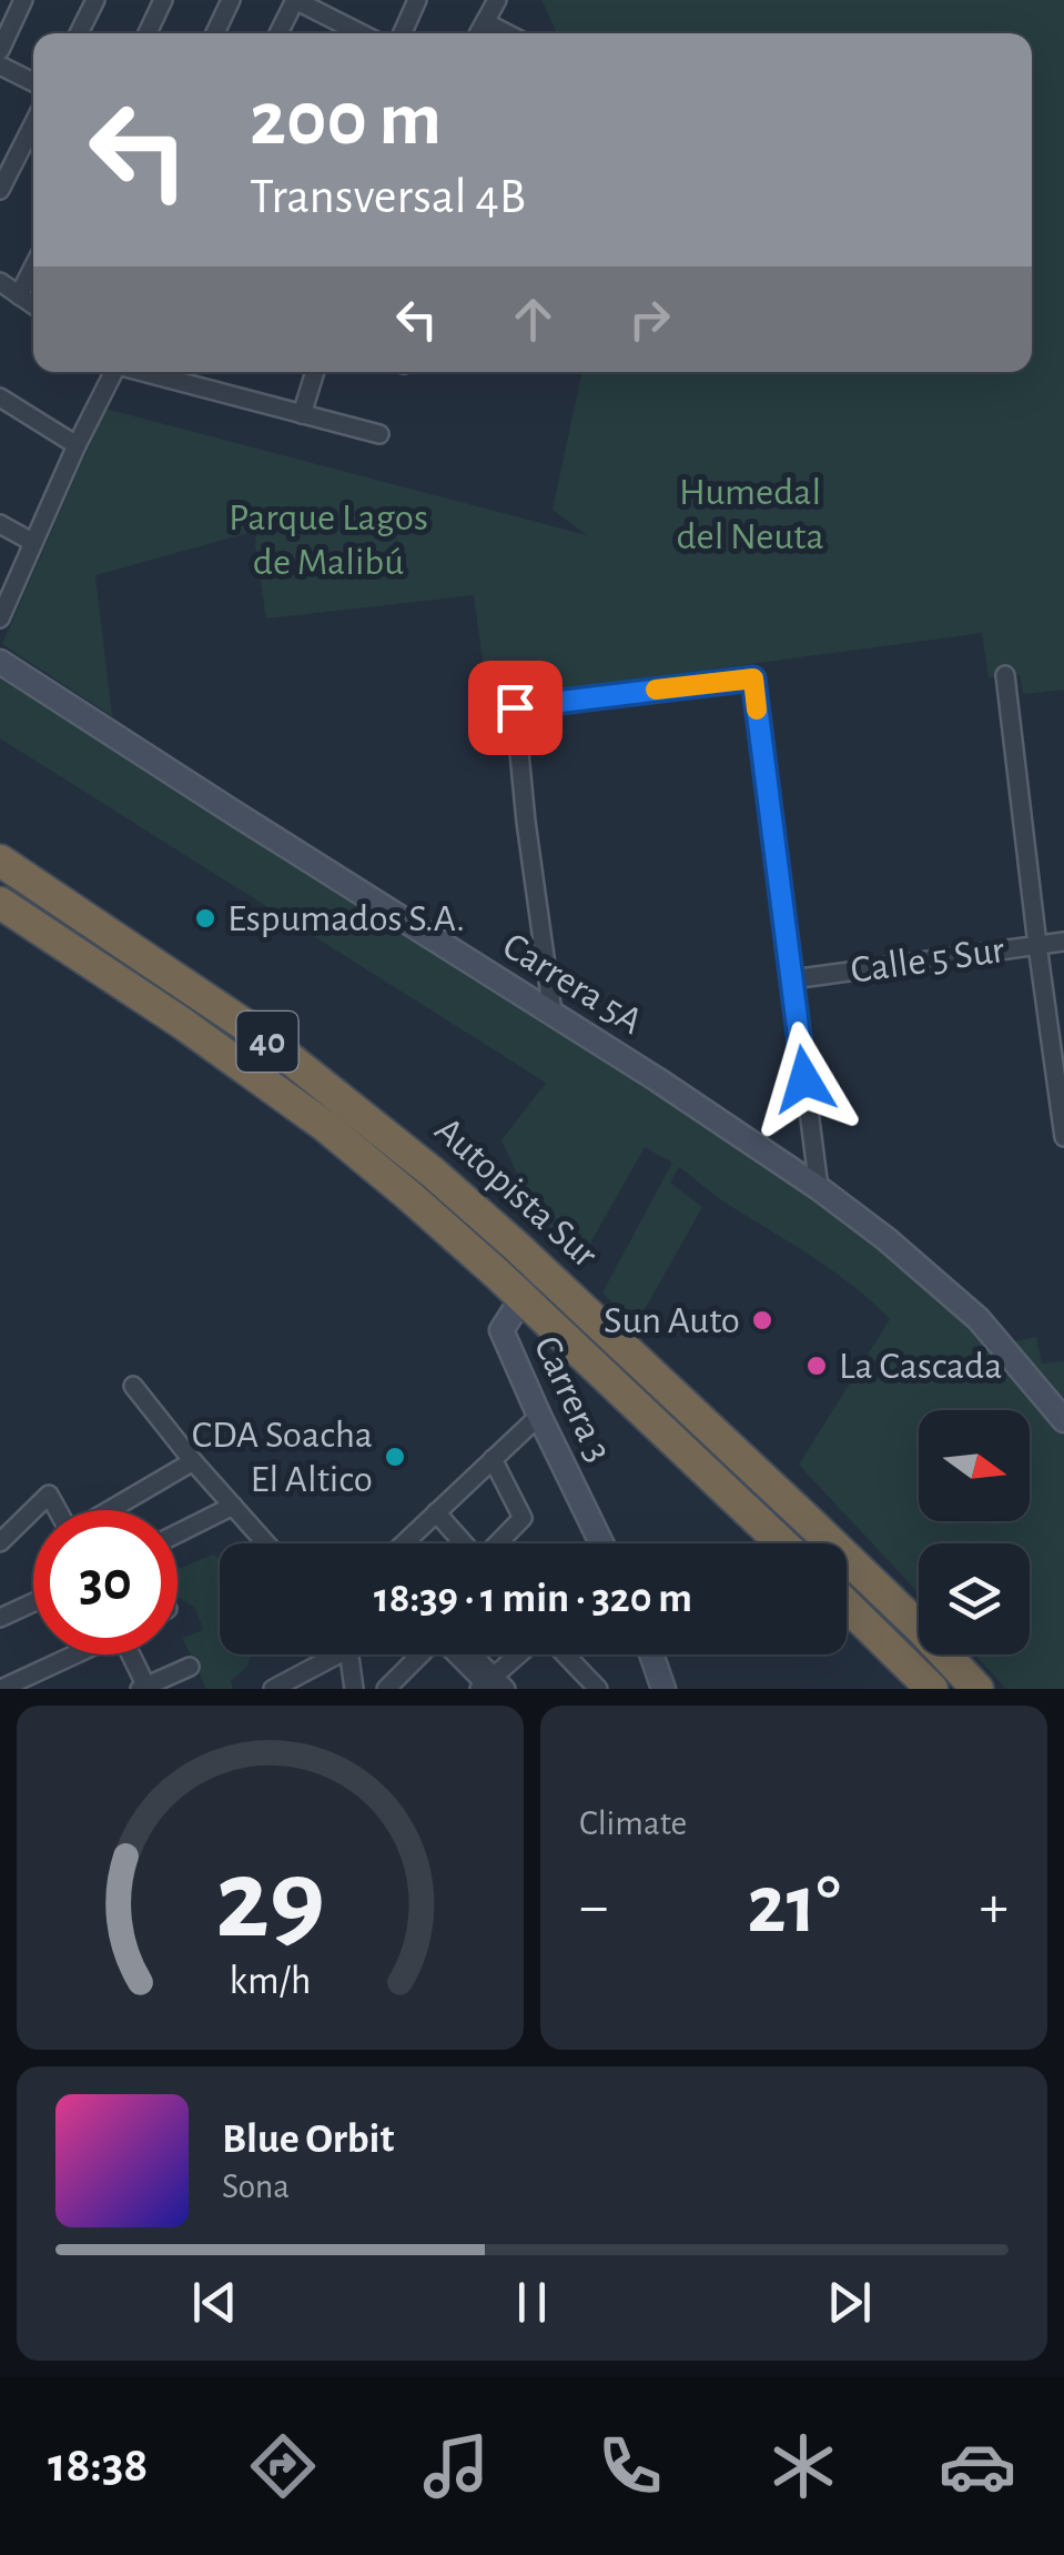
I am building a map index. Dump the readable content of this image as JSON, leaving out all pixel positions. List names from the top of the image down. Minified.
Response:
{"streets":{"highway":["40","Autopista Sur"],"main road":["Carrera 5A","Carrera 3"],"street":["Calle 5 Sur"]},"crossings":[["Autopista Sur","Carrera 3"]],"parks":["Humedal del Neuta","Parque Lagos de Malibú"],"places":["Espumados S.A.","Sun Auto","La Cascada","CDA Soacha El Altico"],"north":"right","page":{"turn":["200 m","Transversal 4B"],"limit":"30","trip":"18:39 · 1 min · 320 m","tile":"Climate","heat":["−","21°","+"],"song":["Blue Orbit","Sona"],"tabs":"18:38","gauge":["29","km/h"]}}
